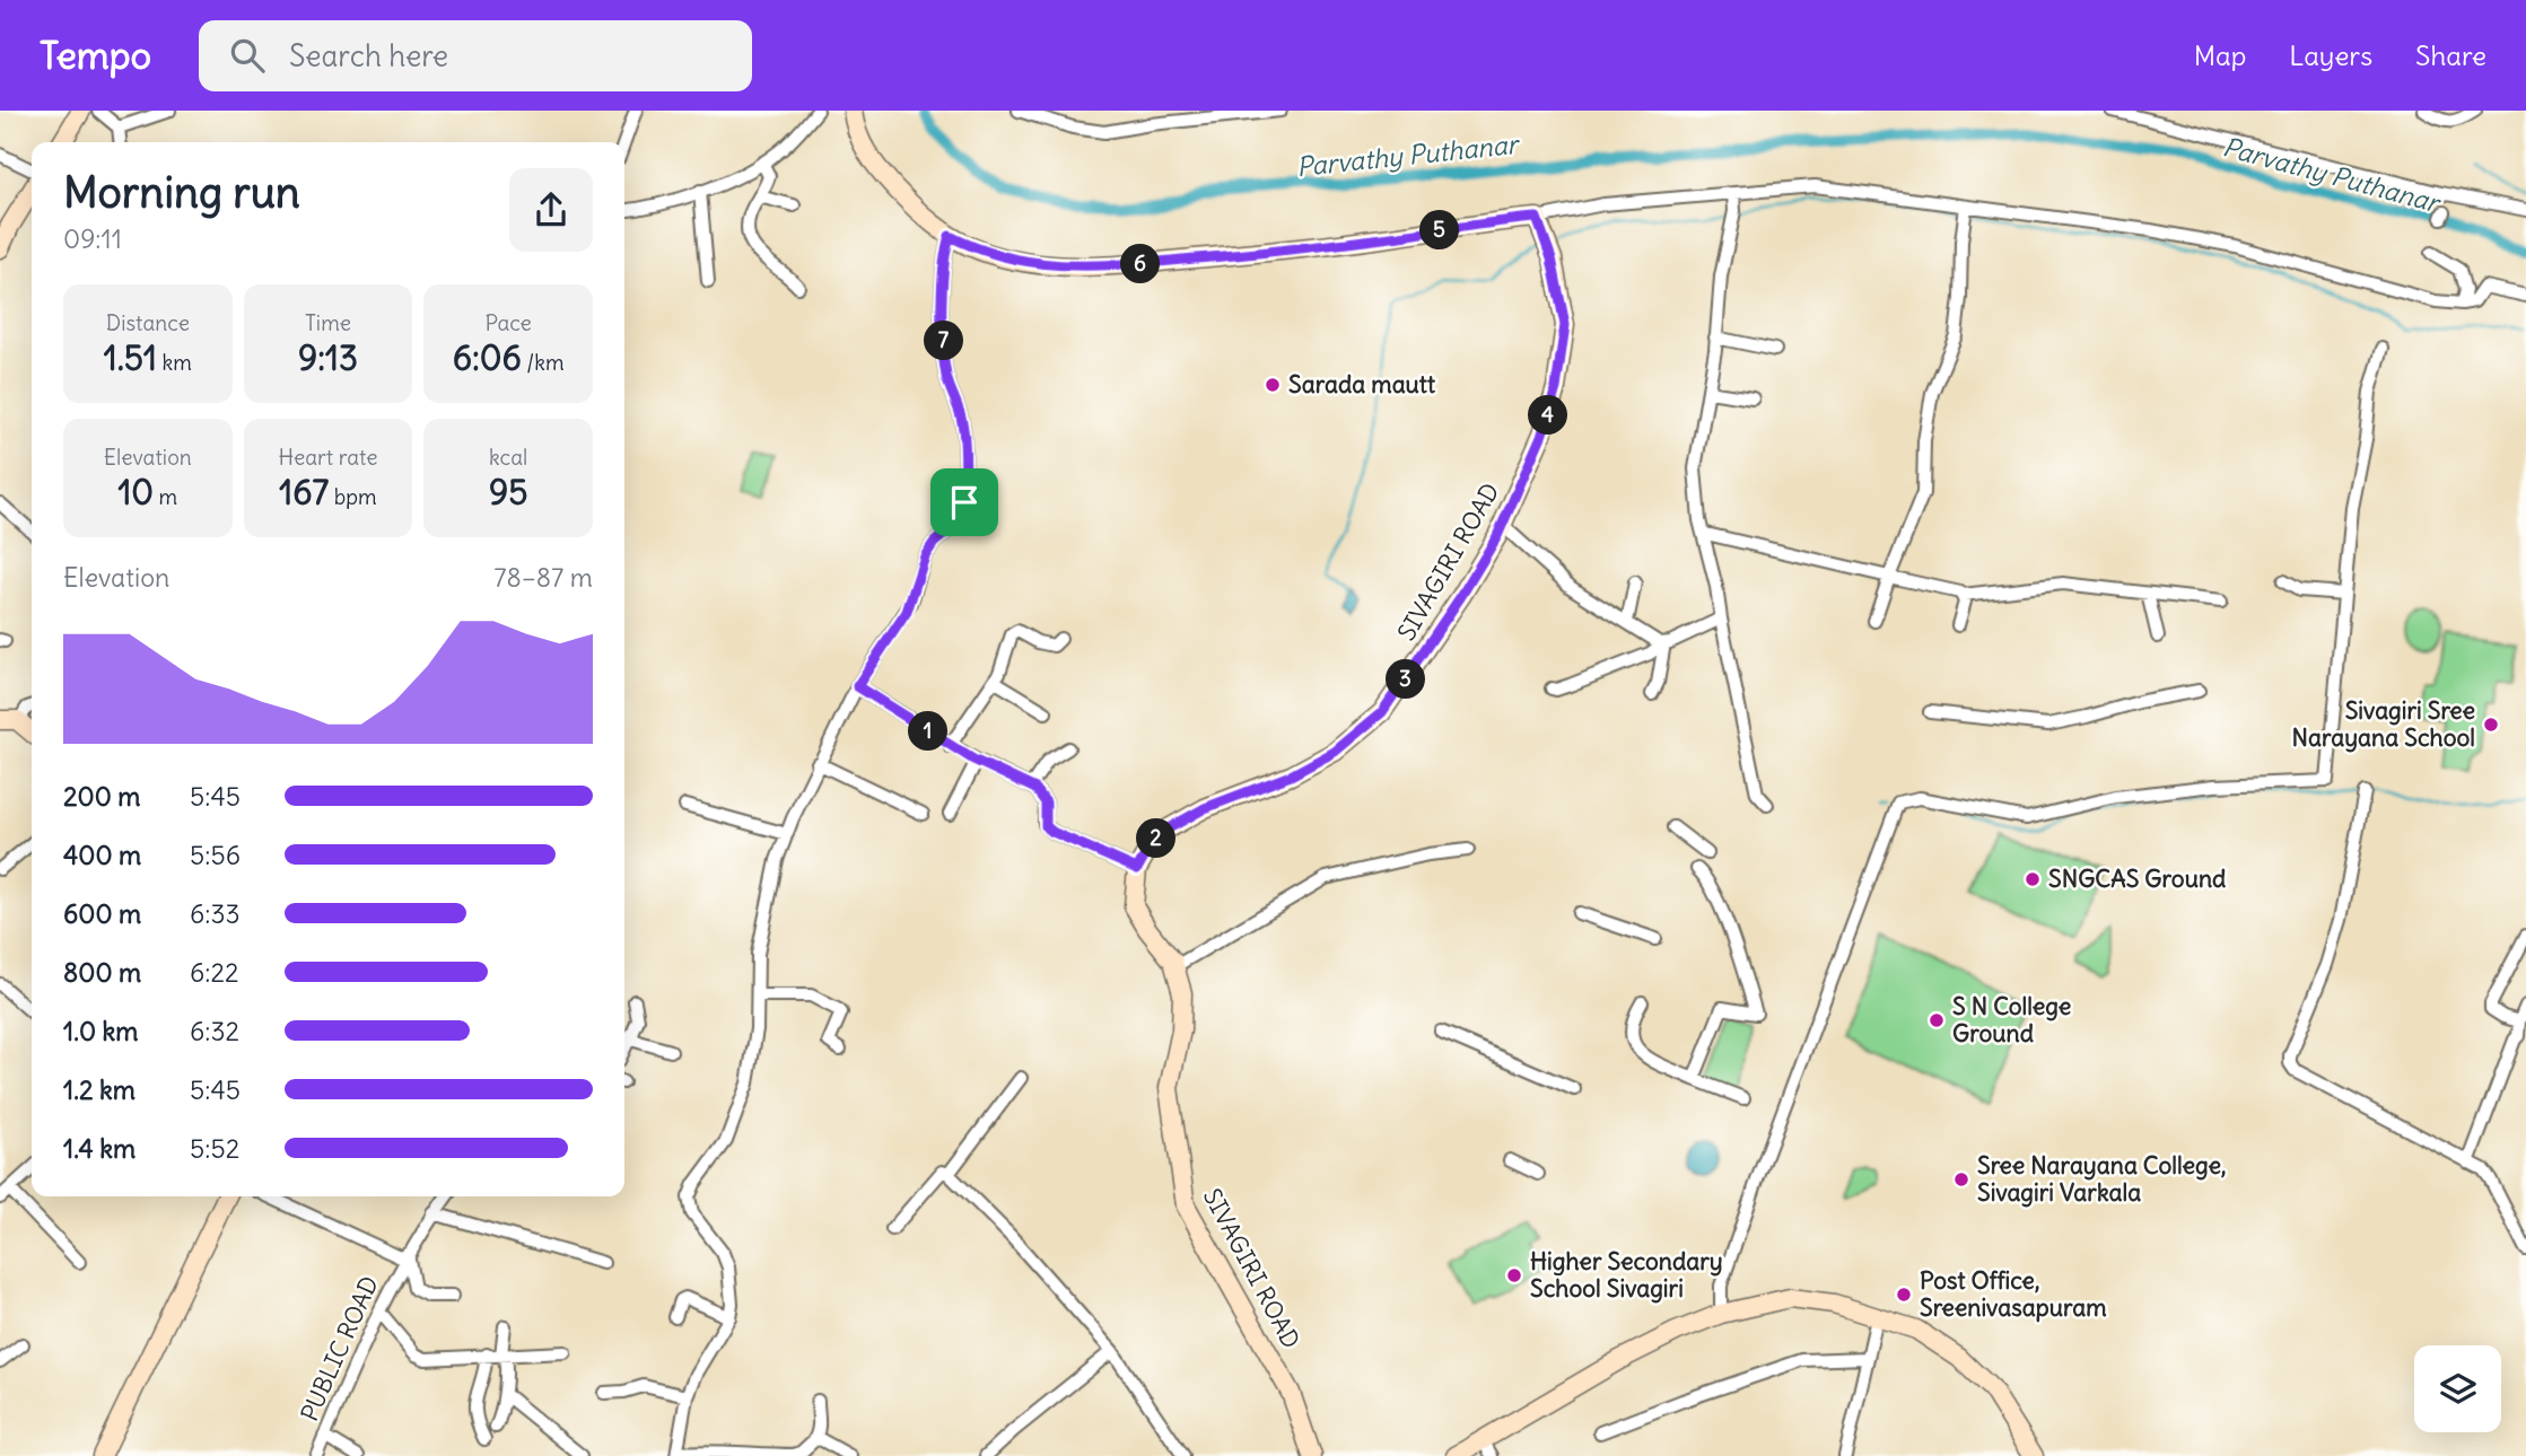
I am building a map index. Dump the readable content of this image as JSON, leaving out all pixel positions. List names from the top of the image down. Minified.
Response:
{"streets":{"main road":["SIVAGIRI ROAD"],"street":["PUBLIC ROAD"]},"water":["Parvathy Puthanar"],"places":["Sarada mautt","Sivagiri Sree Narayana School","SNGCAS Ground","S N College Ground","Sree Narayana College, Sivagiri Varkala","Higher Secondary School Sivagiri","Post Office, Sreenivasapuram"],"page":{"header":"Tempo","search":"Search here","nav":["Map","Layers","Share"],"heading":["Morning run","09:11"],"pins":["5","6","7","4","3","1","2"],"stats":[["Distance","1.51 km"],["Time","9:13"],["Pace","6:06 /km"],["Elevation","10 m"],["Heart rate","167 bpm"],["kcal","95"]],"chart":["Elevation","78–87 m"],"list":[{"name":"200 m","note":"5:45"},{"name":"400 m","note":"5:56"},{"name":"600 m","note":"6:33"},{"name":"800 m","note":"6:22"},{"name":"1.0 km","note":"6:32"},{"name":"1.2 km","note":"5:45"},{"name":"1.4 km","note":"5:52"}]}}
